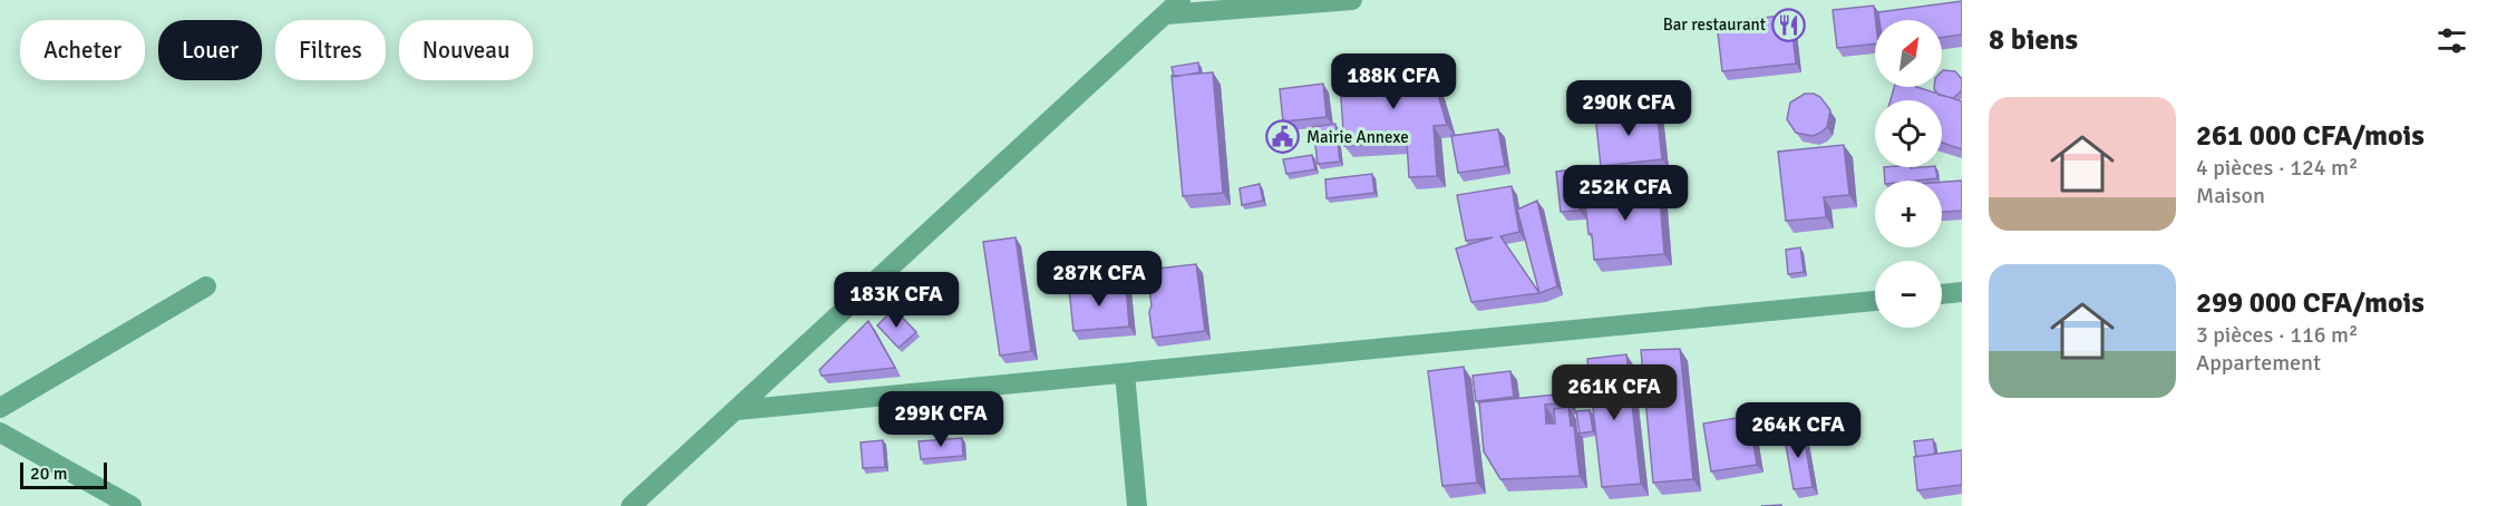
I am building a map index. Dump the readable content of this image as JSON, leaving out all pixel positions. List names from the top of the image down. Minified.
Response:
{"places":{"restaurant":["Bar restaurant"],"public building":["Mairie Annexe"]},"scale_bar":"20 m","north":"top right","page":{"heading":"8 biens","map_buttons":["+","−"],"chip":["Acheter","Louer","Filtres","Nouveau"],"price":["188K CFA","290K CFA","252K CFA","287K CFA","183K CFA","261K CFA","299K CFA","264K CFA"],"list":[{"name":"261 000 CFA/mois","note":"4 pièces · 124 m² · Maison"},{"name":"299 000 CFA/mois","note":"3 pièces · 116 m² · Appartement"}],"scale":"20 m"}}
